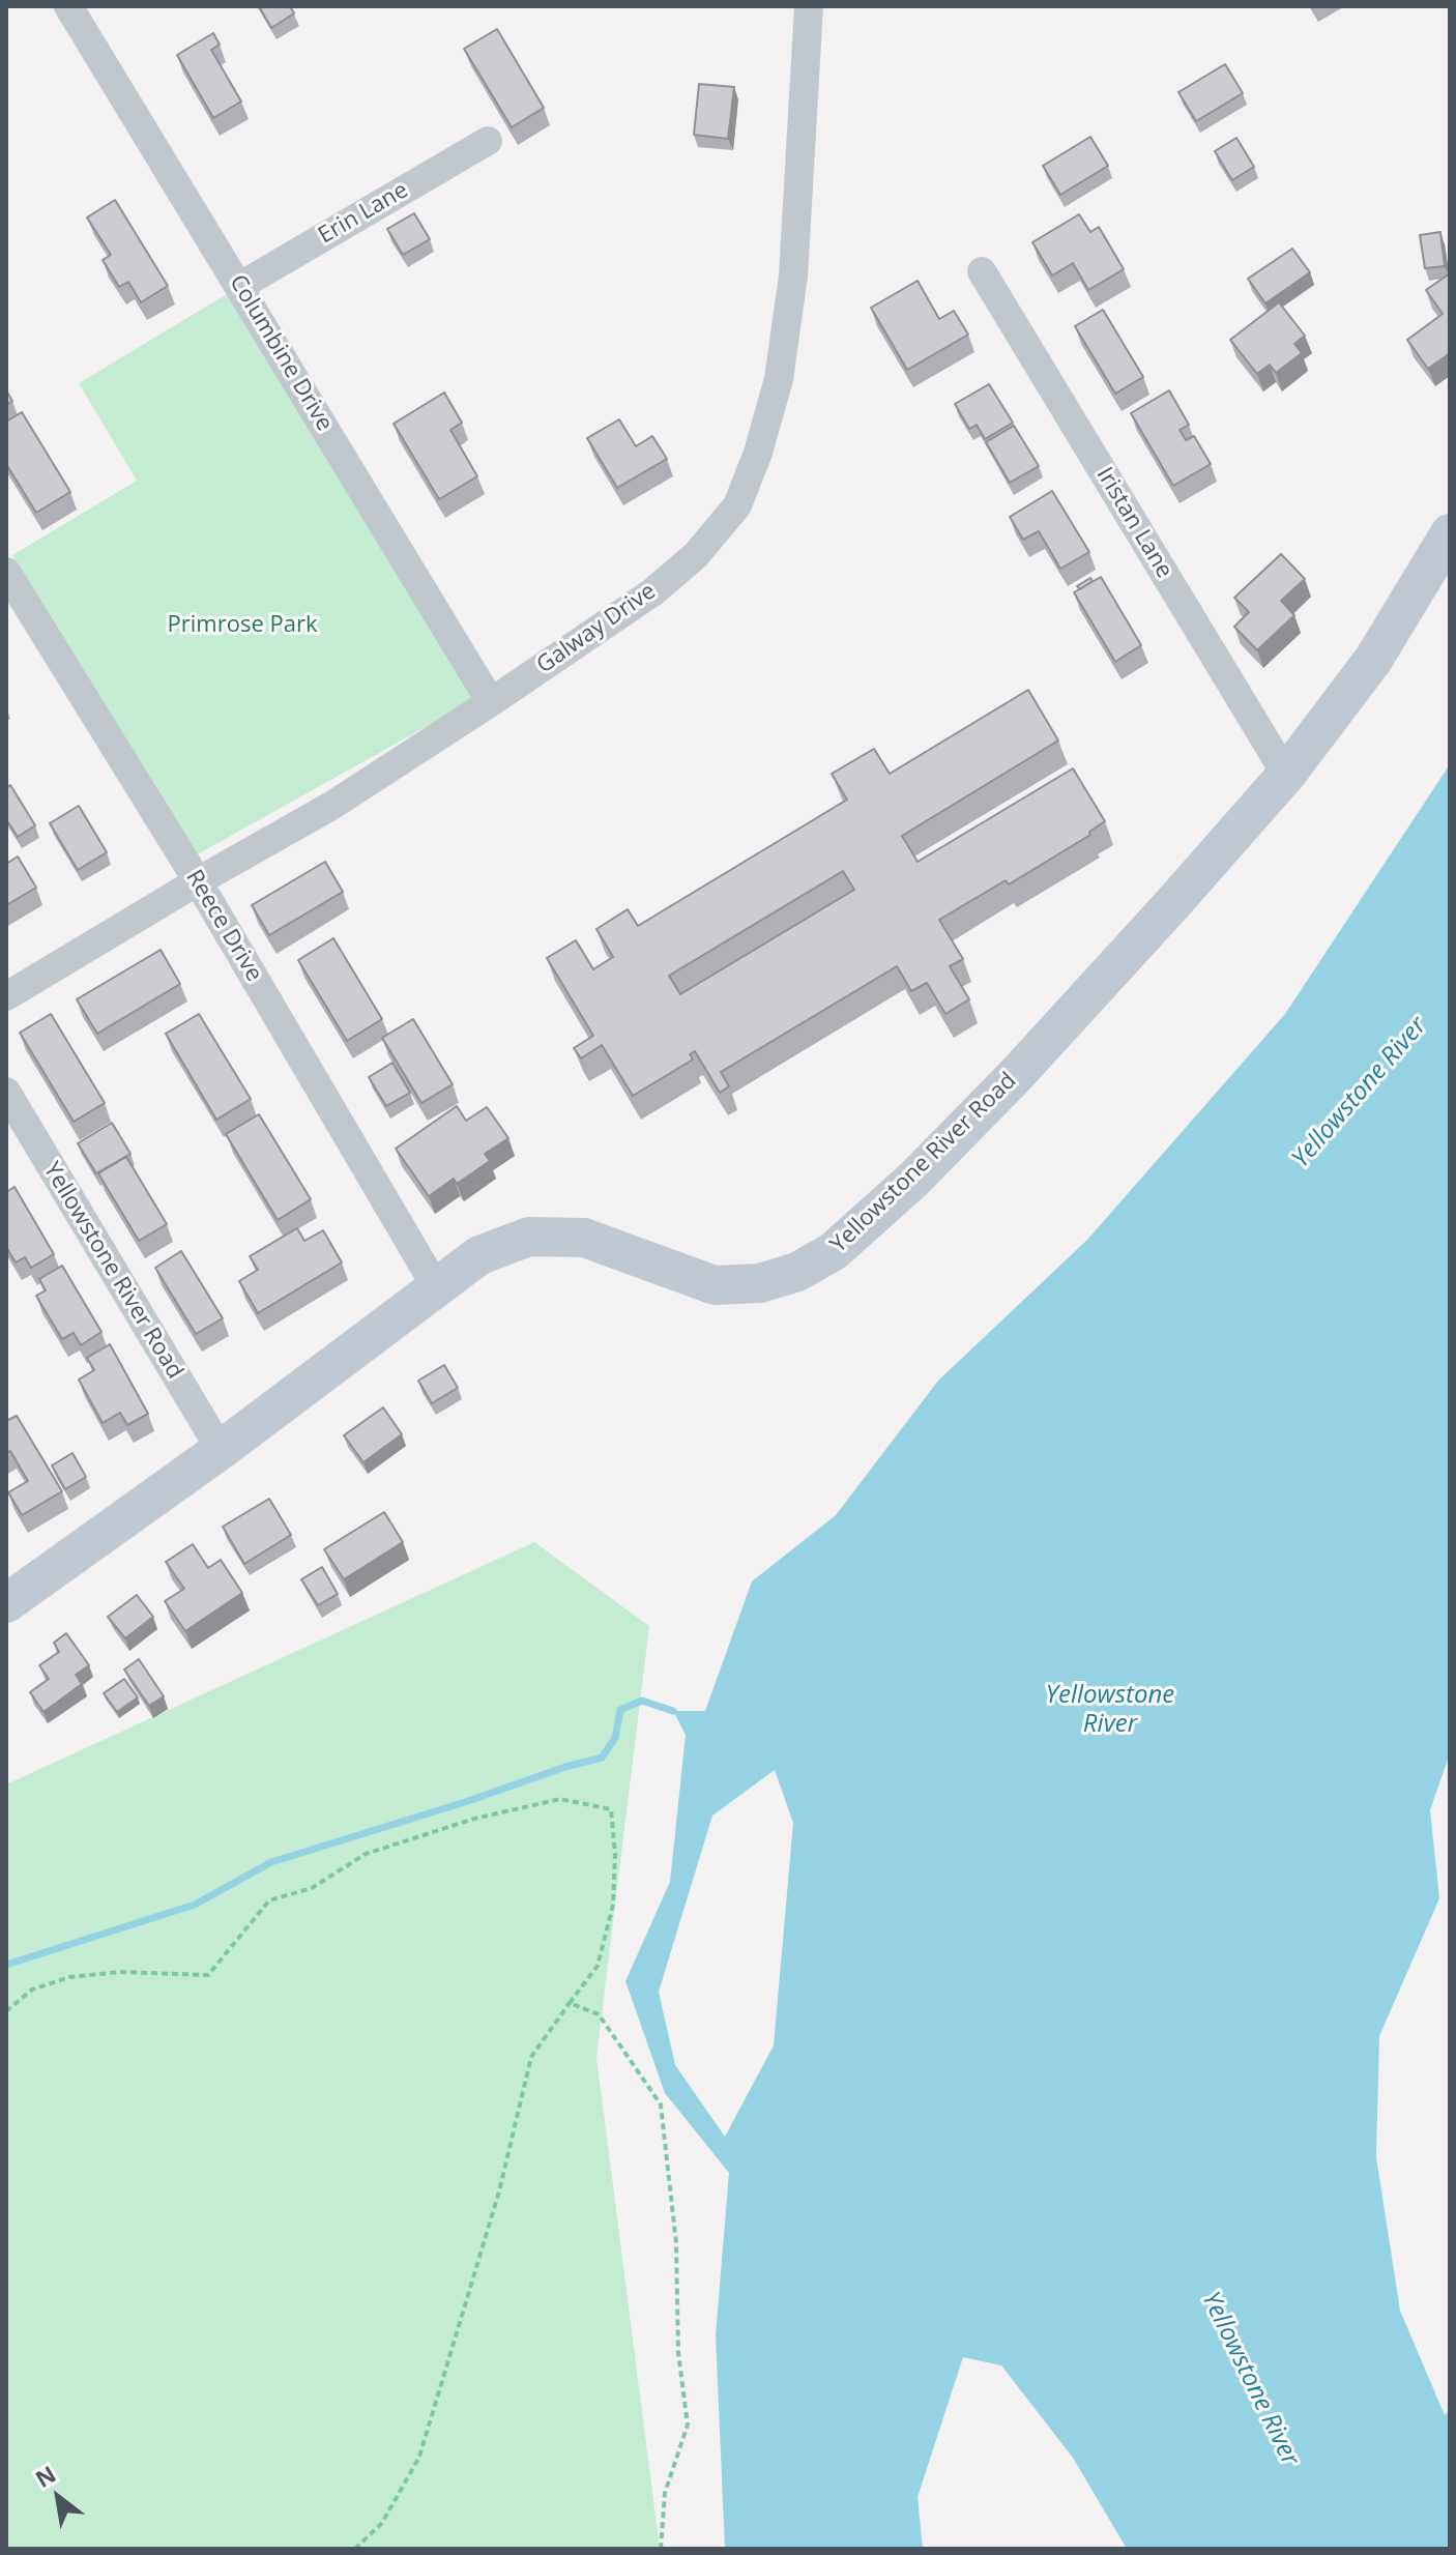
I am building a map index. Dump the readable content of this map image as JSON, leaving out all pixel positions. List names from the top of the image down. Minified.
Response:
{"streets":{"street":["Erin Lane","Columbine Drive","Iristan Lane","Galway Drive","Reece Drive","Yellowstone River Road"]},"crossings":[["Erin Lane","Columbine Drive"],["Columbine Drive","Galway Drive"],["Iristan Lane","Yellowstone River Road"],["Galway Drive","Reece Drive"],["Reece Drive","Yellowstone River Road"]],"water":["Yellowstone River"],"parks":["Primrose Park"],"north":"top left"}
